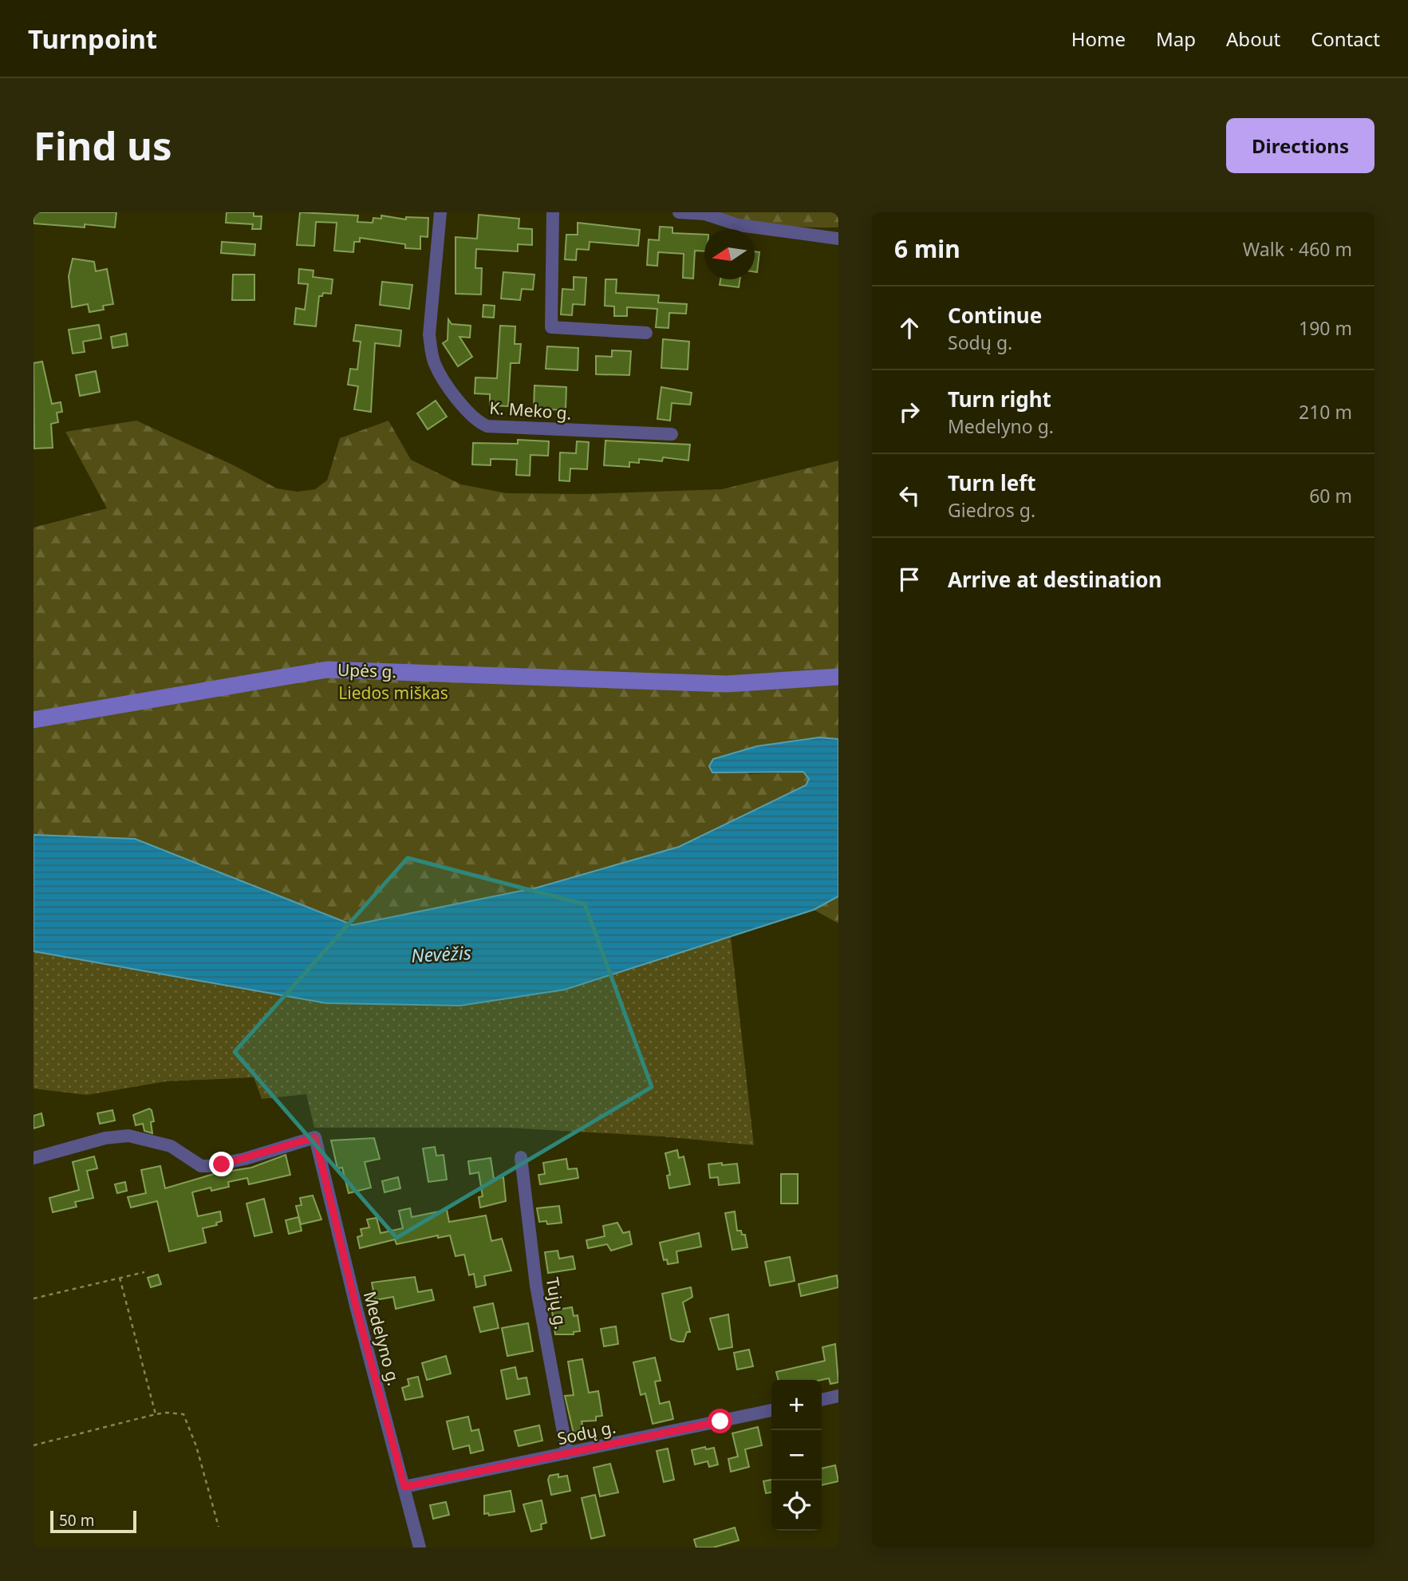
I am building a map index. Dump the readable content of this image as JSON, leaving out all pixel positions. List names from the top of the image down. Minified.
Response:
{"streets":{"main road":["Upės g."],"street":["K. Meko g.","Tujų g.","Medelyno g.","Sodų g."]},"crossings":[["Tujų g.","Sodų g."],["Medelyno g.","Sodų g."]],"water":["Nevėžis"],"parks":["Liedos miškas"],"scale_bar":"50 m","north":"left","page":{"header":"Turnpoint","nav":["Home","Map","About","Contact"],"buttons":"Directions","title":"Find us","heading":["6 min","Walk · 460 m"],"list":[["Continue","Sodų g.","190 m"],["Turn right","Medelyno g.","210 m"],["Turn left","Giedros g.","60 m"],"Arrive at destination"],"map_buttons":["+","−"],"scale":"50 m"}}
